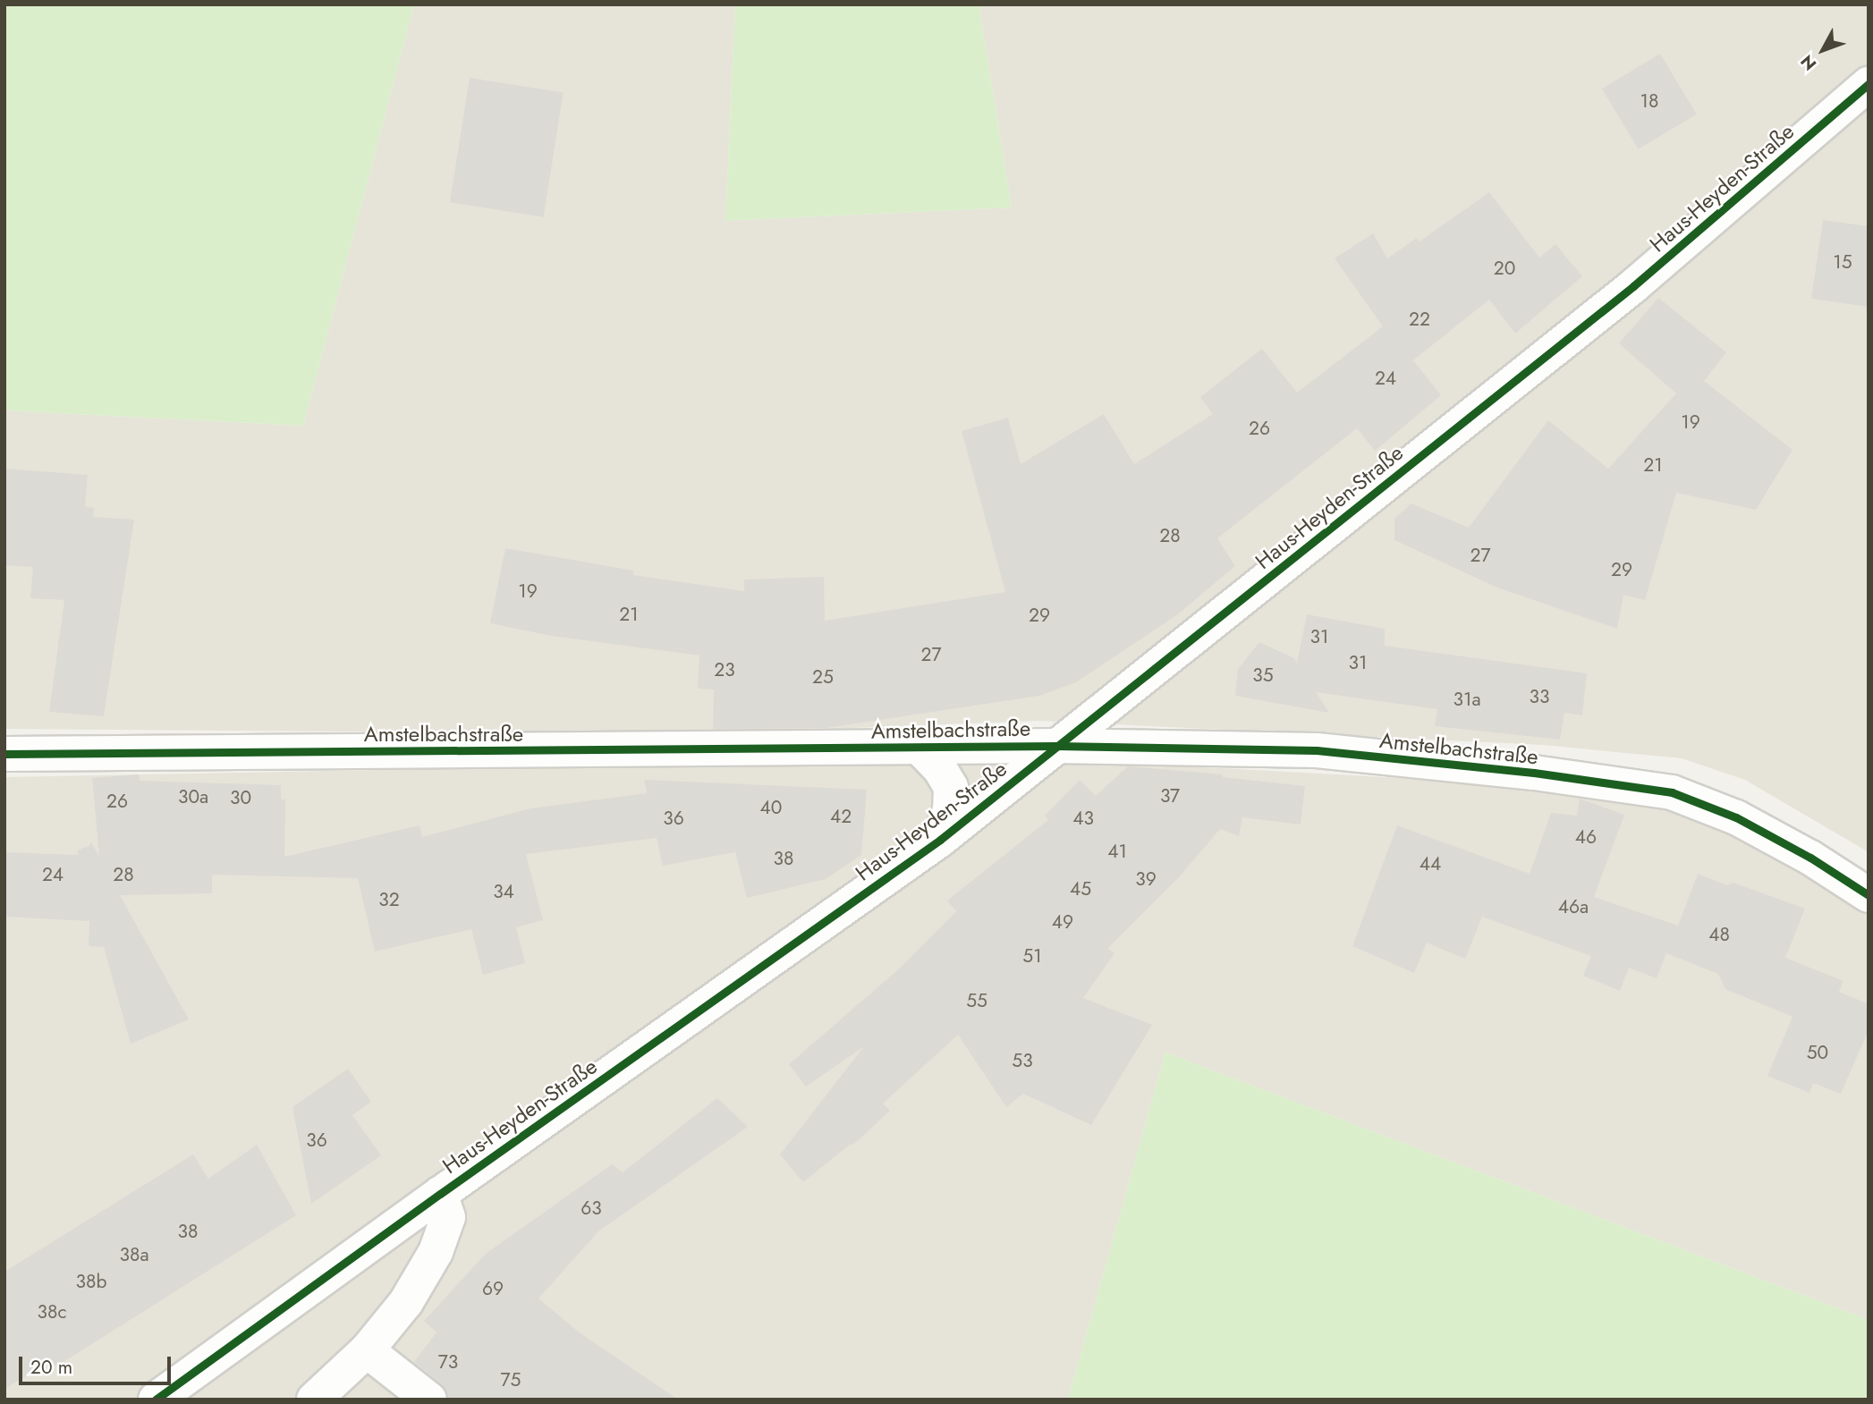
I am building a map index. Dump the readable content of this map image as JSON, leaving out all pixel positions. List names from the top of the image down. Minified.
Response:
{"streets":{"street":["Haus-Heyden-Straße","Amstelbachstraße"]},"crossings":[["Haus-Heyden-Straße","Amstelbachstraße"]],"house_numbers":["18","15","20","22","24","19","26","21","28","27","29","19","21","29","31","27","31","23","35","25","33","31a","37","30a","30","26","40","42","36","43","46","41","38","44","24","28","39","45","34","32","46a","49","48","51","55","50","53","36","63","38","38a","38b","69","38c","73","75"],"scale_bar":"20 m","north":"bottom left"}
